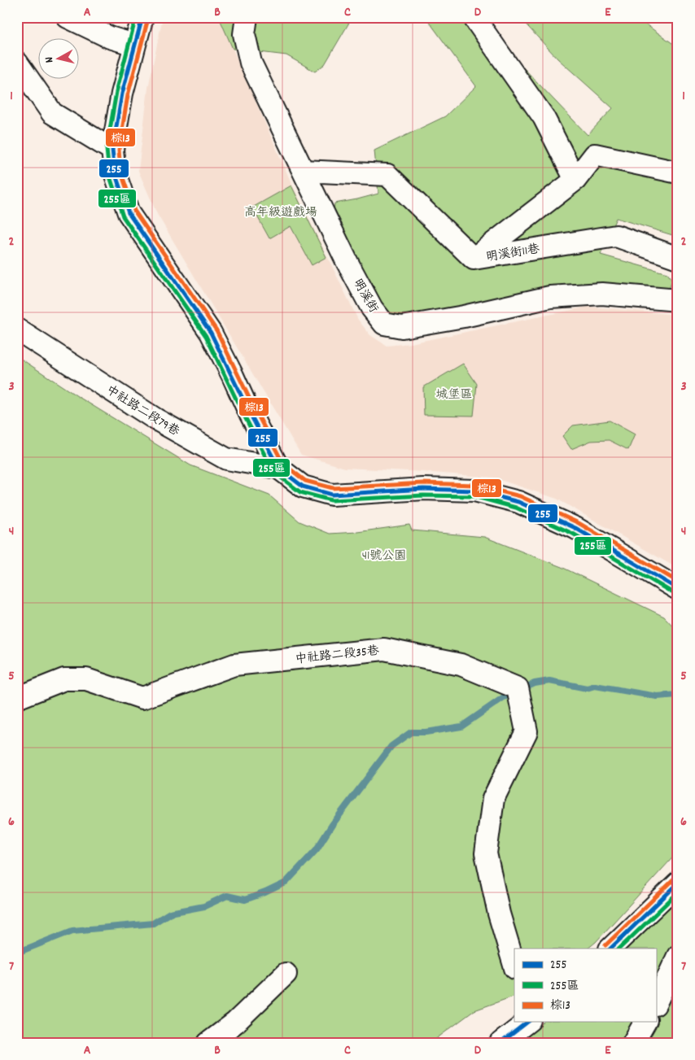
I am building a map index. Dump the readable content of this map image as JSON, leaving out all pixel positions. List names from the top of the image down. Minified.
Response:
{"streets":{"street":["明溪街11巷","明溪街","中社路二段79巷","中社路二段35巷"]},"crossings":[["明溪街11巷","明溪街"]],"parks":["高年級遊戲場","城堡區","41號公園"],"lines":["transit line 255","transit line 255區","transit line 棕13"],"legend":["255","255區","棕13"],"north":"left","grid":{"columns":["A","B","C","D","E"],"rows":["1","2","3","4","5","6","7"]}}
